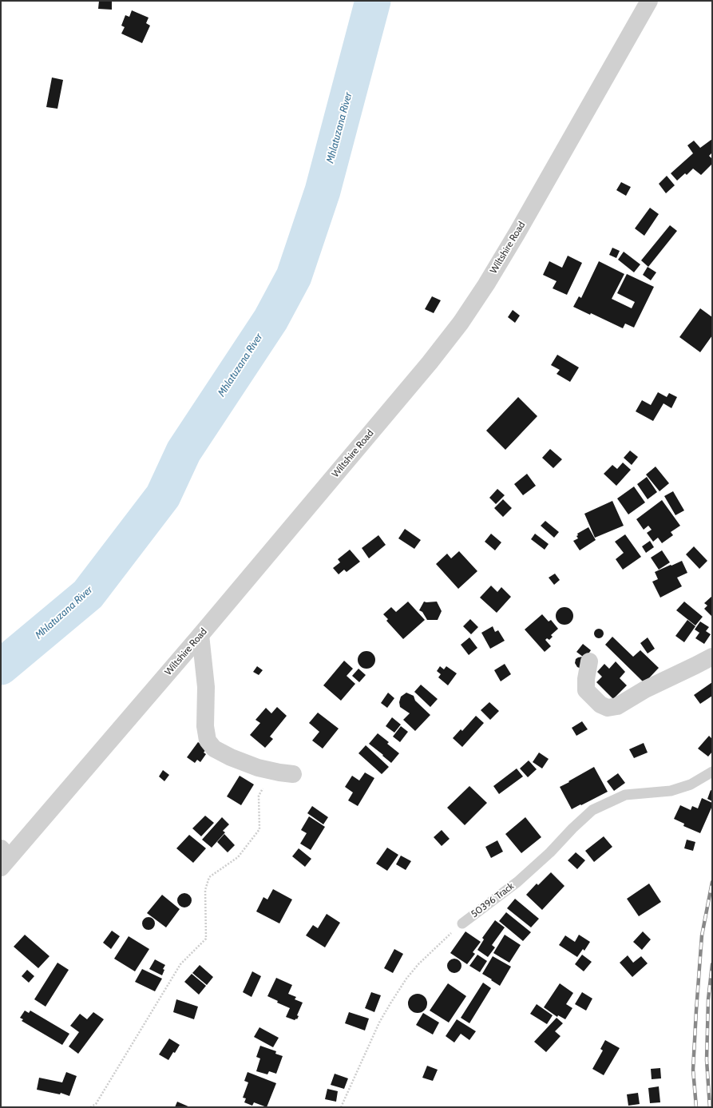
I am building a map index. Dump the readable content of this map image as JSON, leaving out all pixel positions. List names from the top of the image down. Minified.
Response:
{"streets":{"street":["Wiltshire Road"],"lane":["50396 Track"]},"water":["Mhlatuzana River"]}
